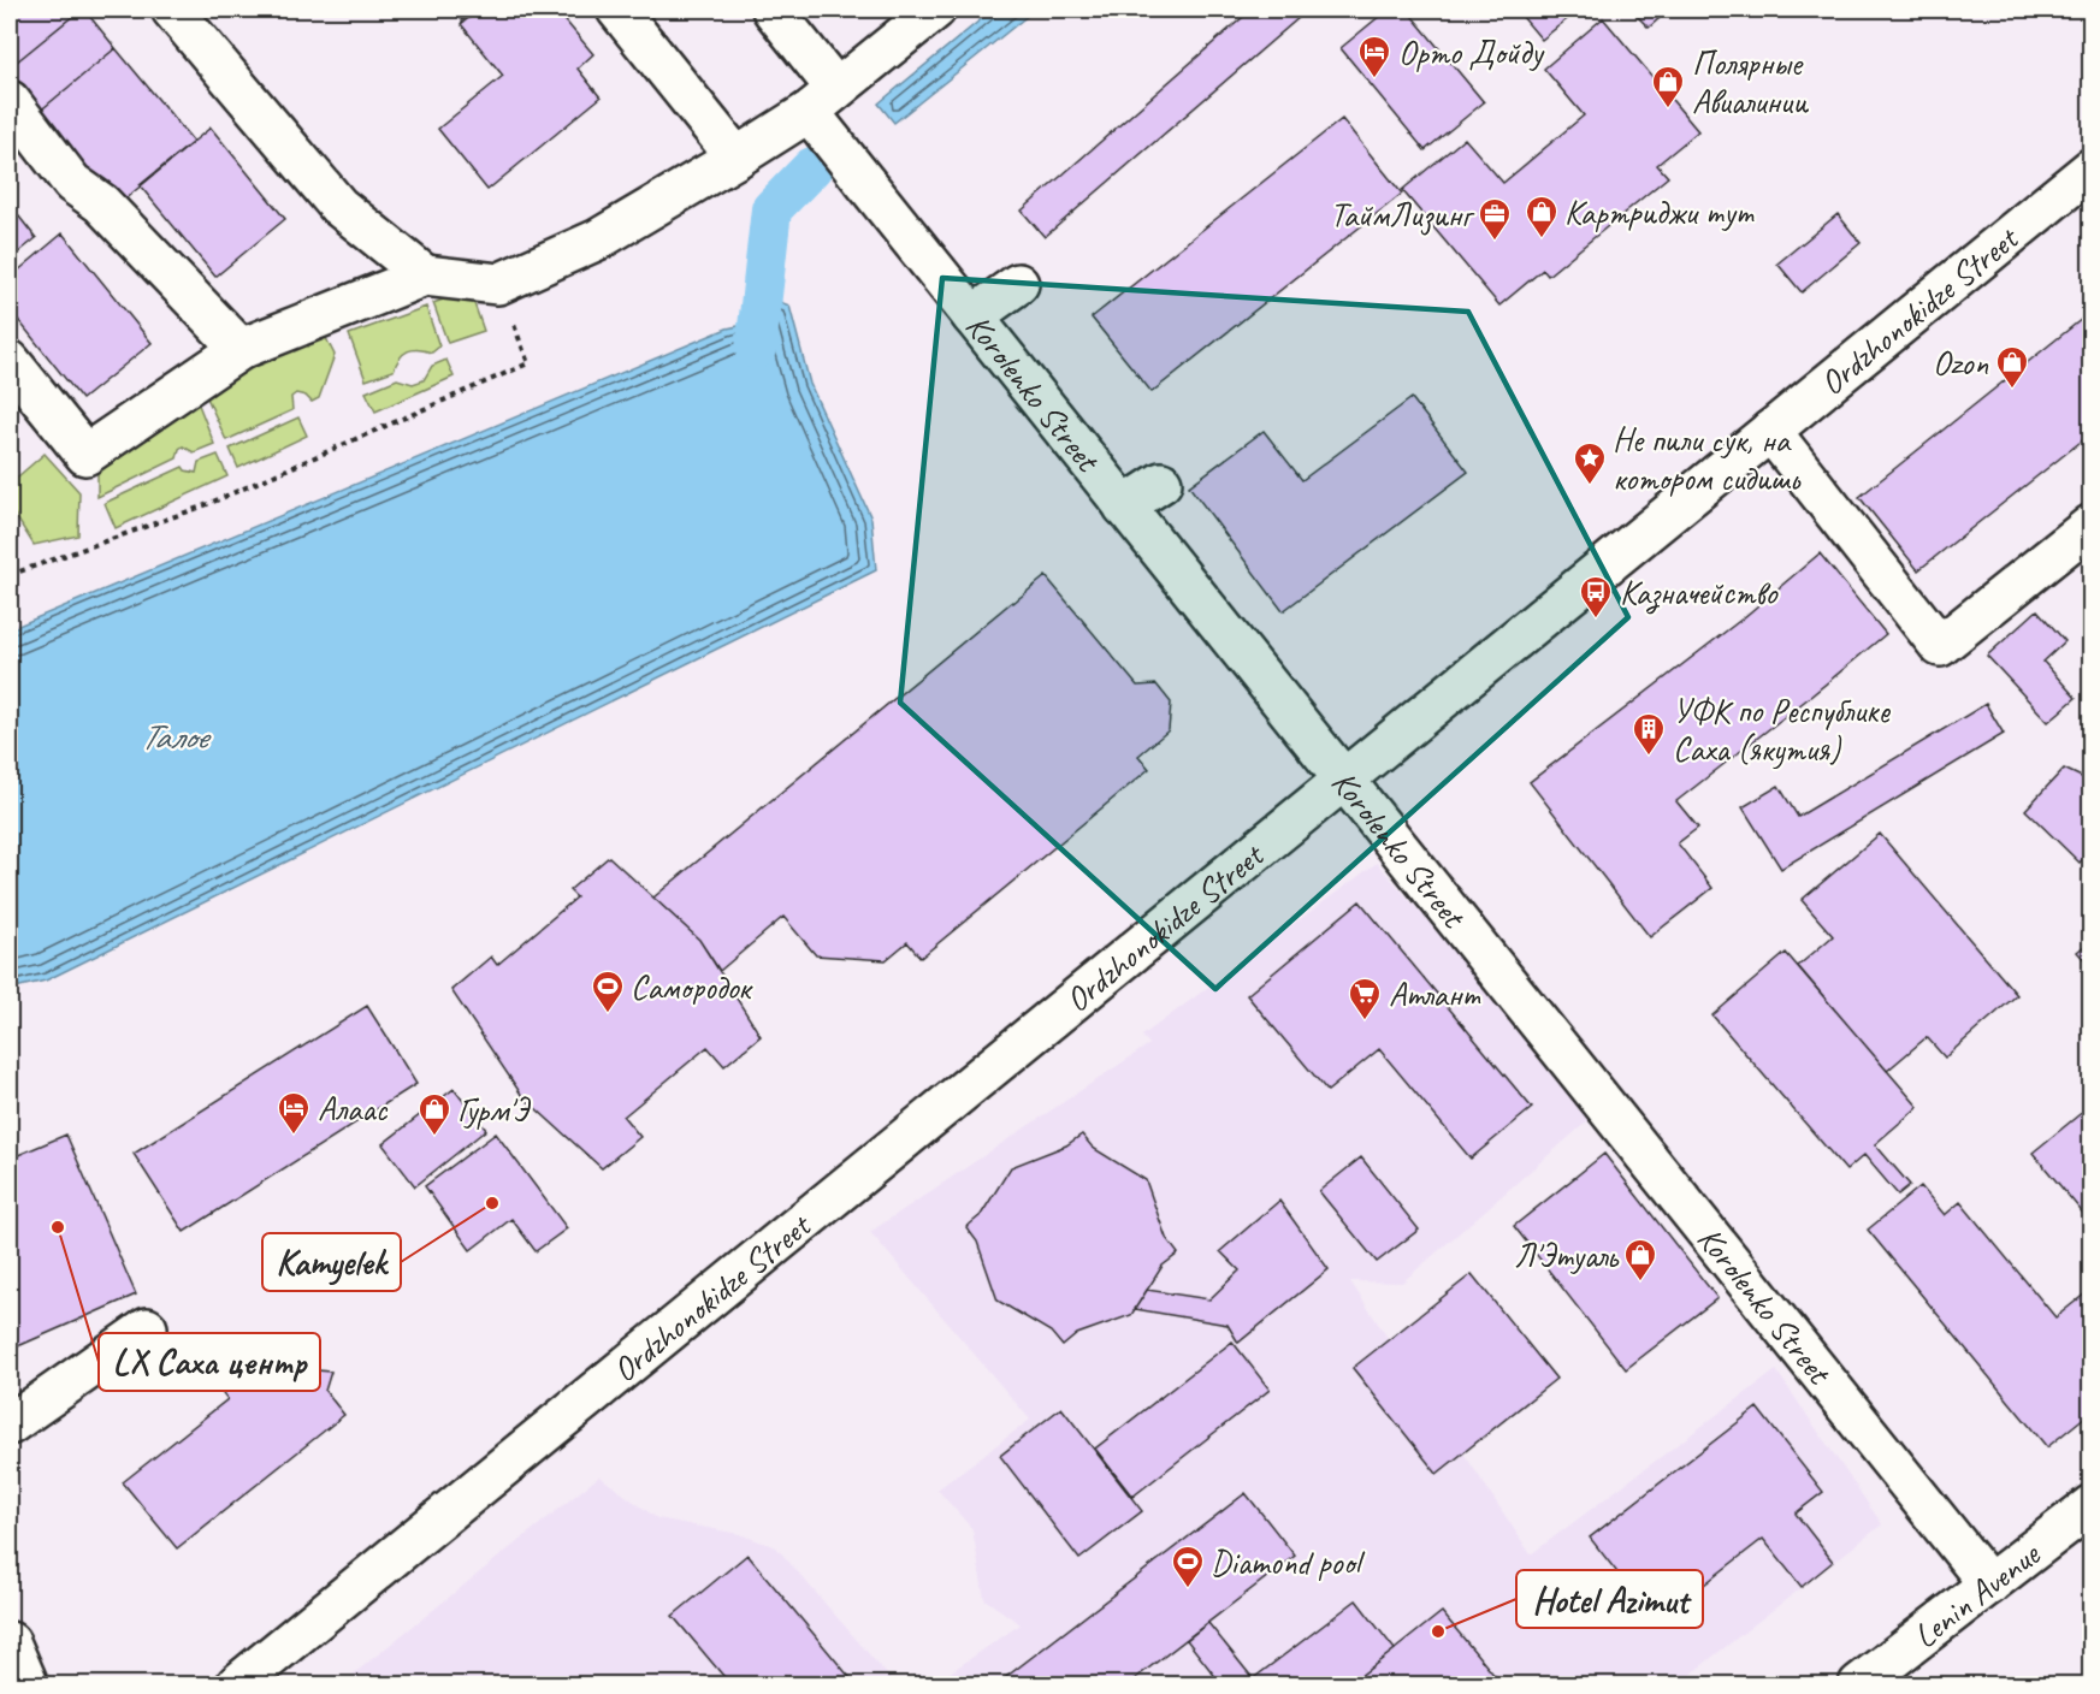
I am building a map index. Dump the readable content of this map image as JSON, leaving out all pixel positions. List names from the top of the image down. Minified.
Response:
{"streets":{"street":["Ordzhonokidze Street","Korolenko Street","Lenin Avenue"]},"crossings":[["Ordzhonokidze Street","Korolenko Street"],["Korolenko Street","Lenin Avenue"]],"water":["Талое"],"places":{"hotel":["Орто Дойду","Алаас"],"shop":["Полярные Авиалинии","Картриджи тут","Ozon","Гурм'Э","Л'Этуаль"],"office":["ТаймЛизинг"],"place":["Не пили сук, на котором сидишь"],"bus stop":["Казначейство"],"building":["УФК по Республике Саха (якутия)"],"sports":["Самородок","Diamond pool"],"supermarket":["Атлант"],"other":["Kamyelek","LX Саха центр","Hotel Azimut"]}}
